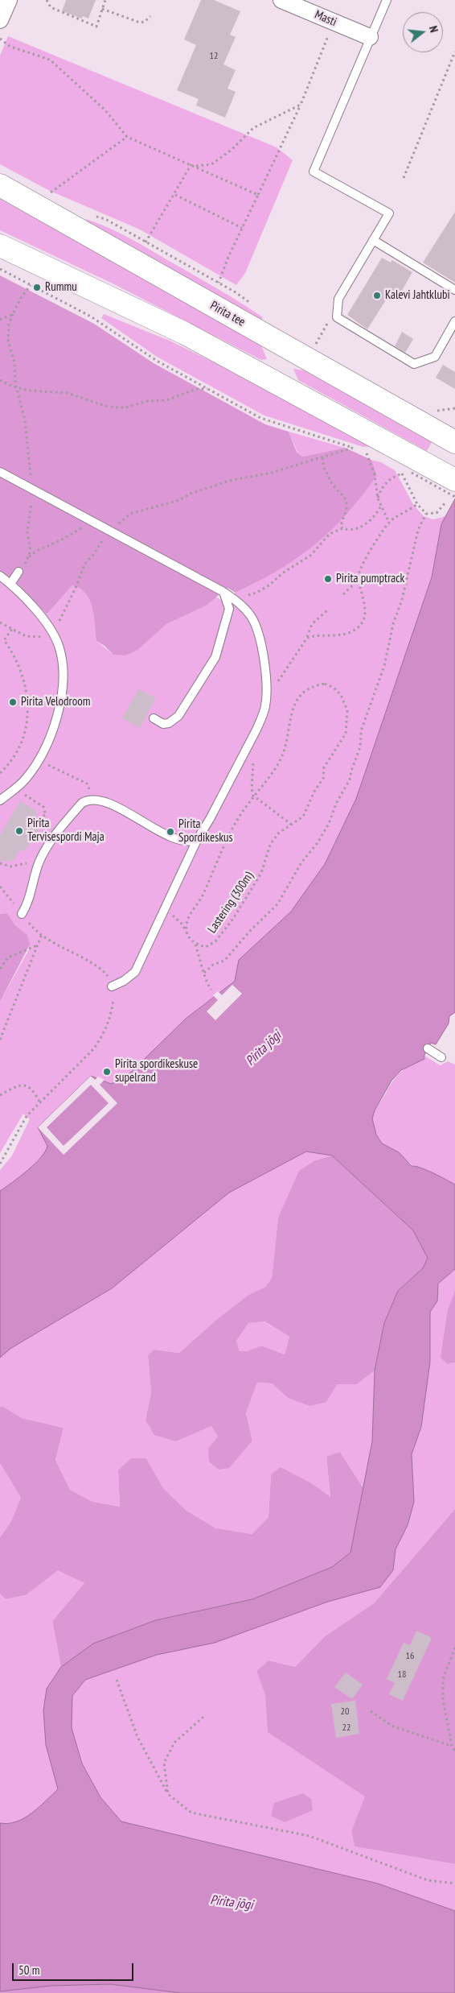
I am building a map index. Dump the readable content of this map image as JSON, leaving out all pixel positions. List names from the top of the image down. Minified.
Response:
{"streets":{"main road":["Pirita tee"],"street":["Masti"],"path":["Lastering (300m)"]},"water":["Pirita jõgi"],"places":["Rummu","Kalevi Jahtklubi","Pirita pumptrack","Pirita Velodroom","Pirita Tervisespordi Maja","Pirita Spordikeskus","Pirita spordikeskuse supelrand"],"house_numbers":["12","16","18","20","22"],"scale_bar":"50 m","north":"right"}
